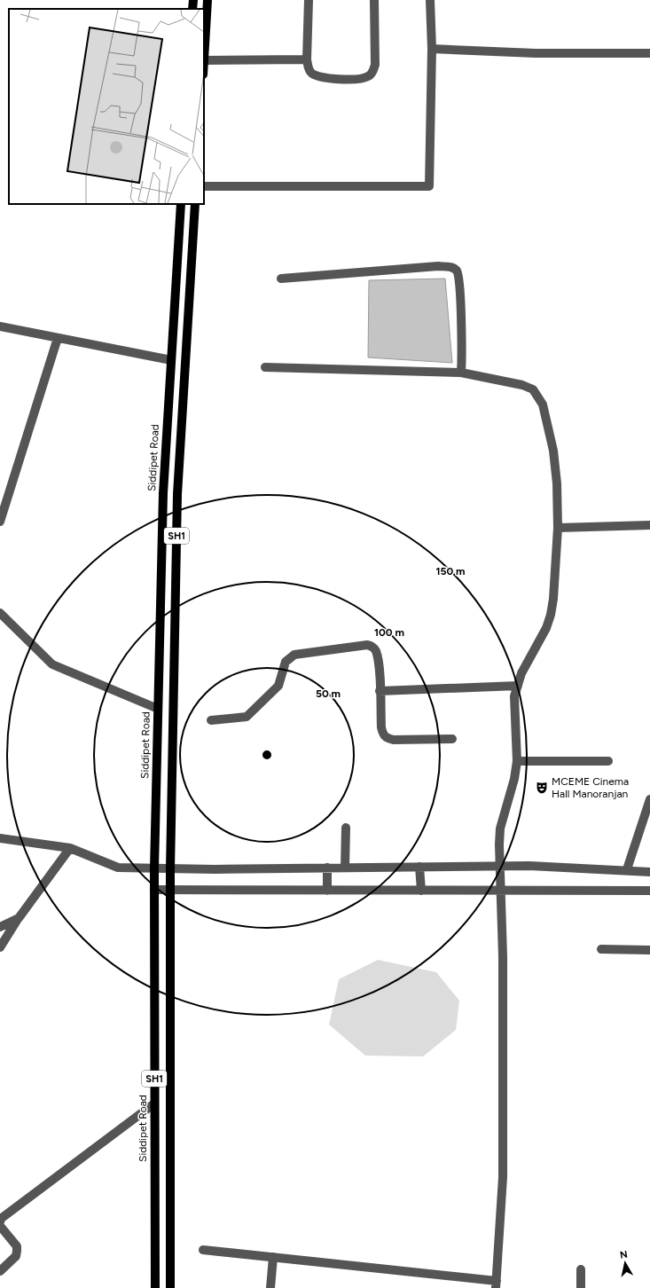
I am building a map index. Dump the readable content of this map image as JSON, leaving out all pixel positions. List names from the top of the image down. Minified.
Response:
{"streets":{"main road":["Siddipet Road","SH1"]},"places":{"theatre":["MCEME Cinema Hall Manoranjan"]},"north":"top","rings":["150 m","100 m","50 m"]}
